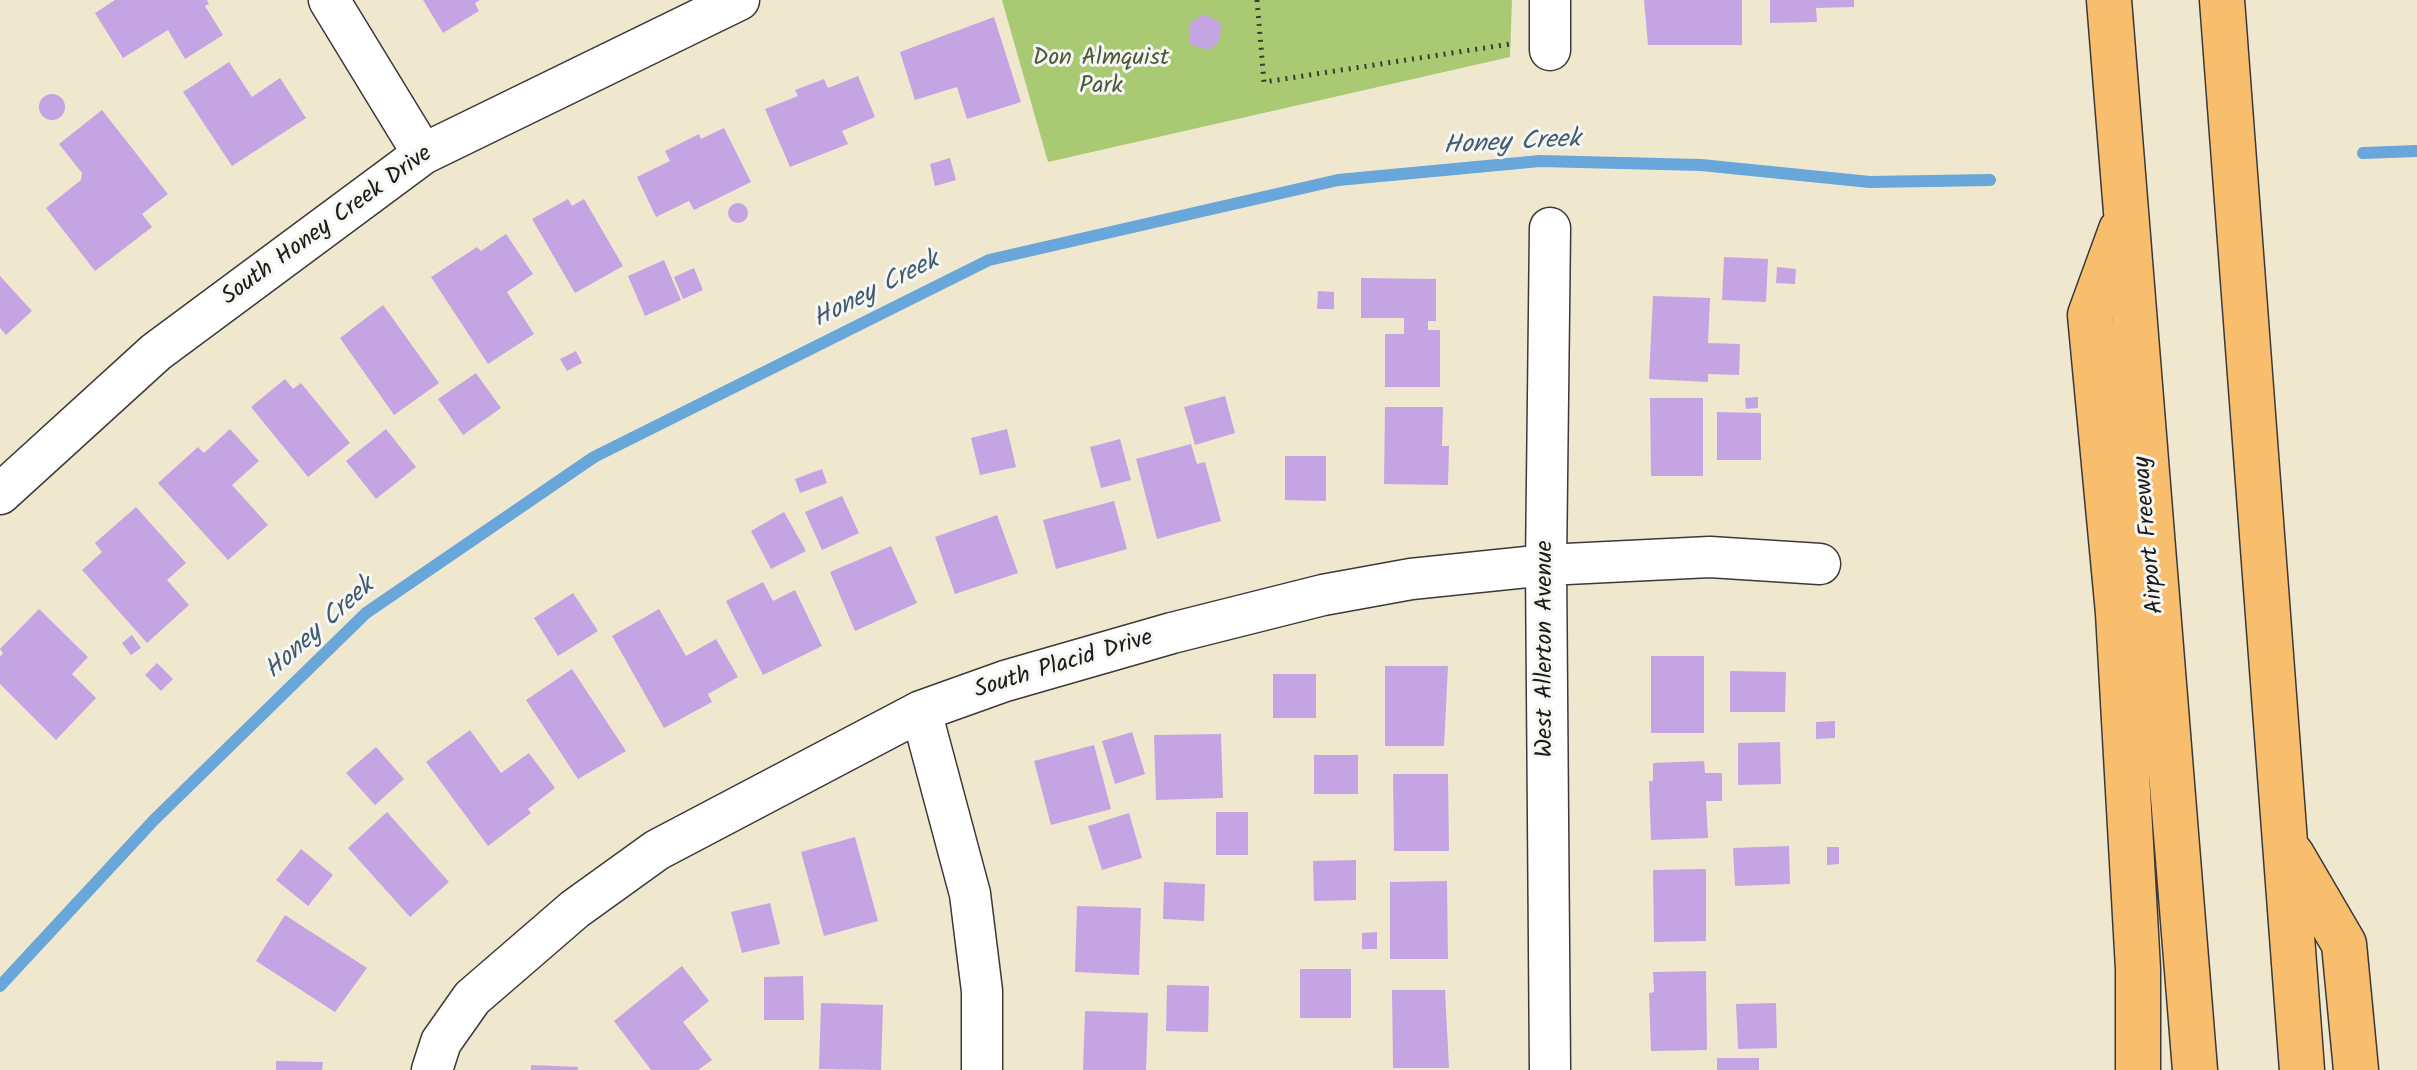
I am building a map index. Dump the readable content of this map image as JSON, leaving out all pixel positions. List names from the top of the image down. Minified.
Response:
{"streets":{"highway":["Airport Freeway"],"street":["South Honey Creek Drive","West Allerton Avenue","South Placid Drive"]},"crossings":[["West Allerton Avenue","South Placid Drive"]],"water":["Honey Creek"],"parks":["Don Almquist Park"]}
